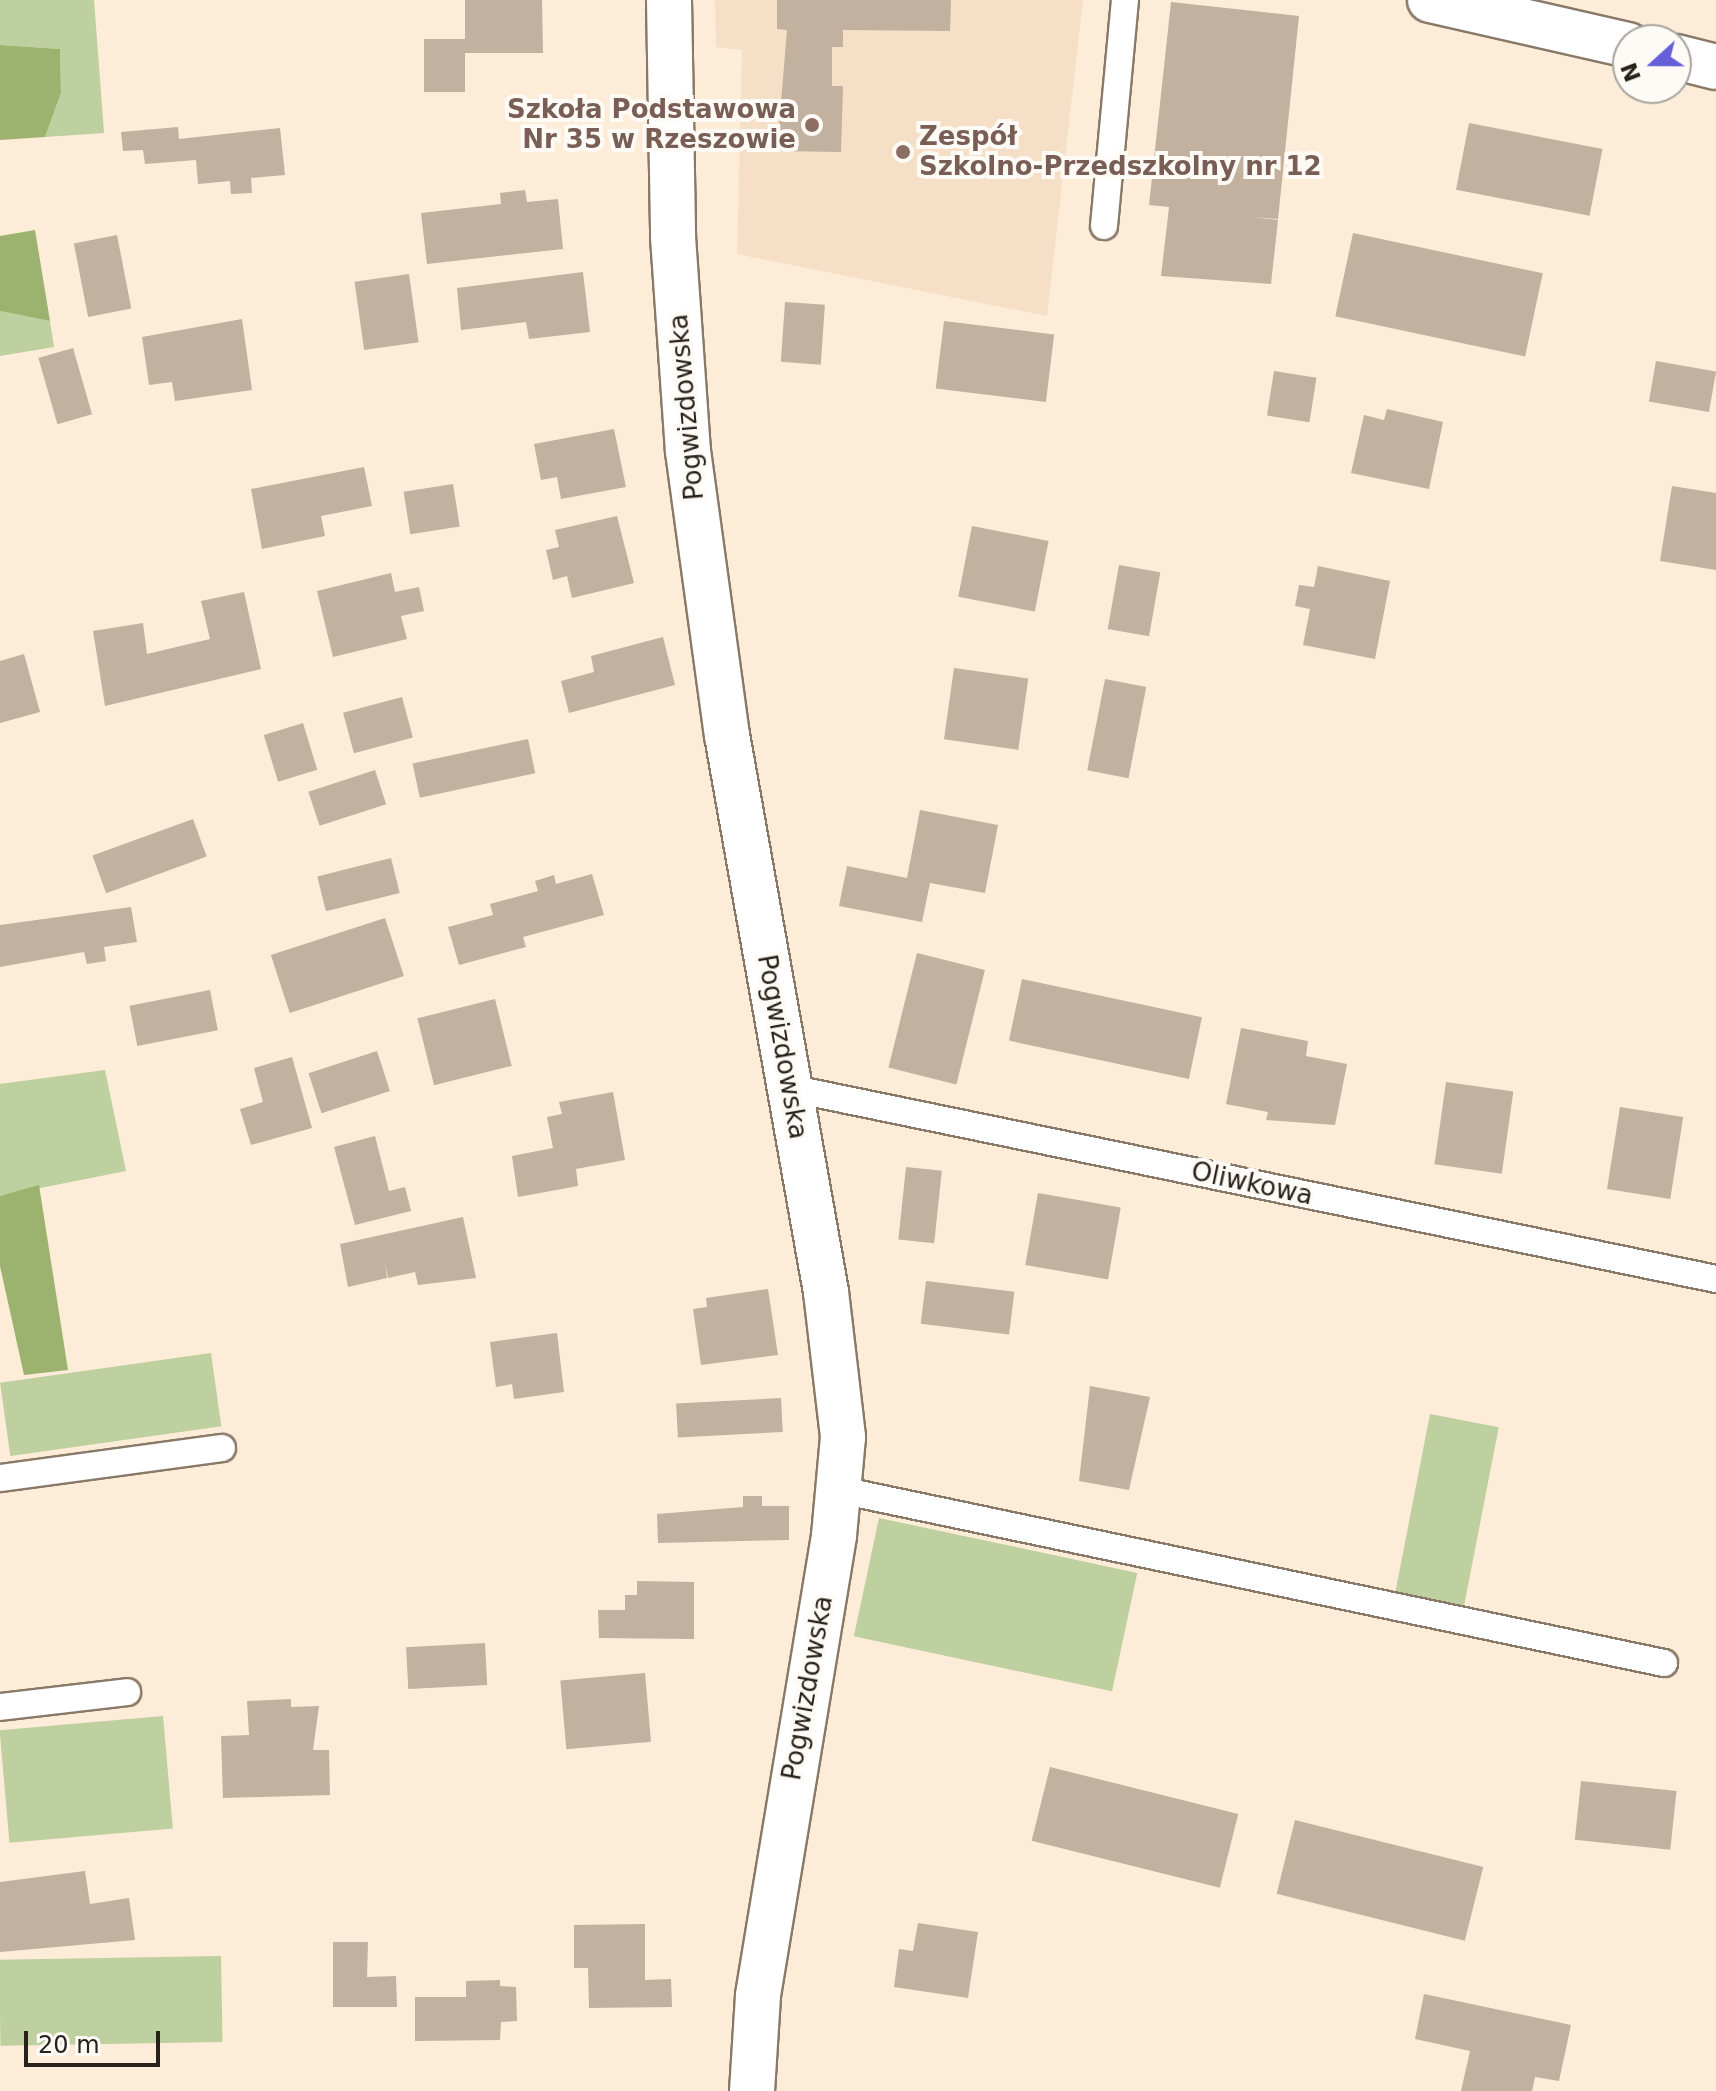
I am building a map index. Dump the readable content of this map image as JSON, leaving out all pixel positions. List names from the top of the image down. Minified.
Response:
{"streets":{"street":["Pogwizdowska"],"lane":["Oliwkowa"]},"crossings":[["Pogwizdowska","Oliwkowa"]],"places":["Szkoła Podstawowa Nr 35 w Rzeszowie","Zespół Szkolno-Przedszkolny nr 12"],"scale_bar":"20 m","north":"left"}
